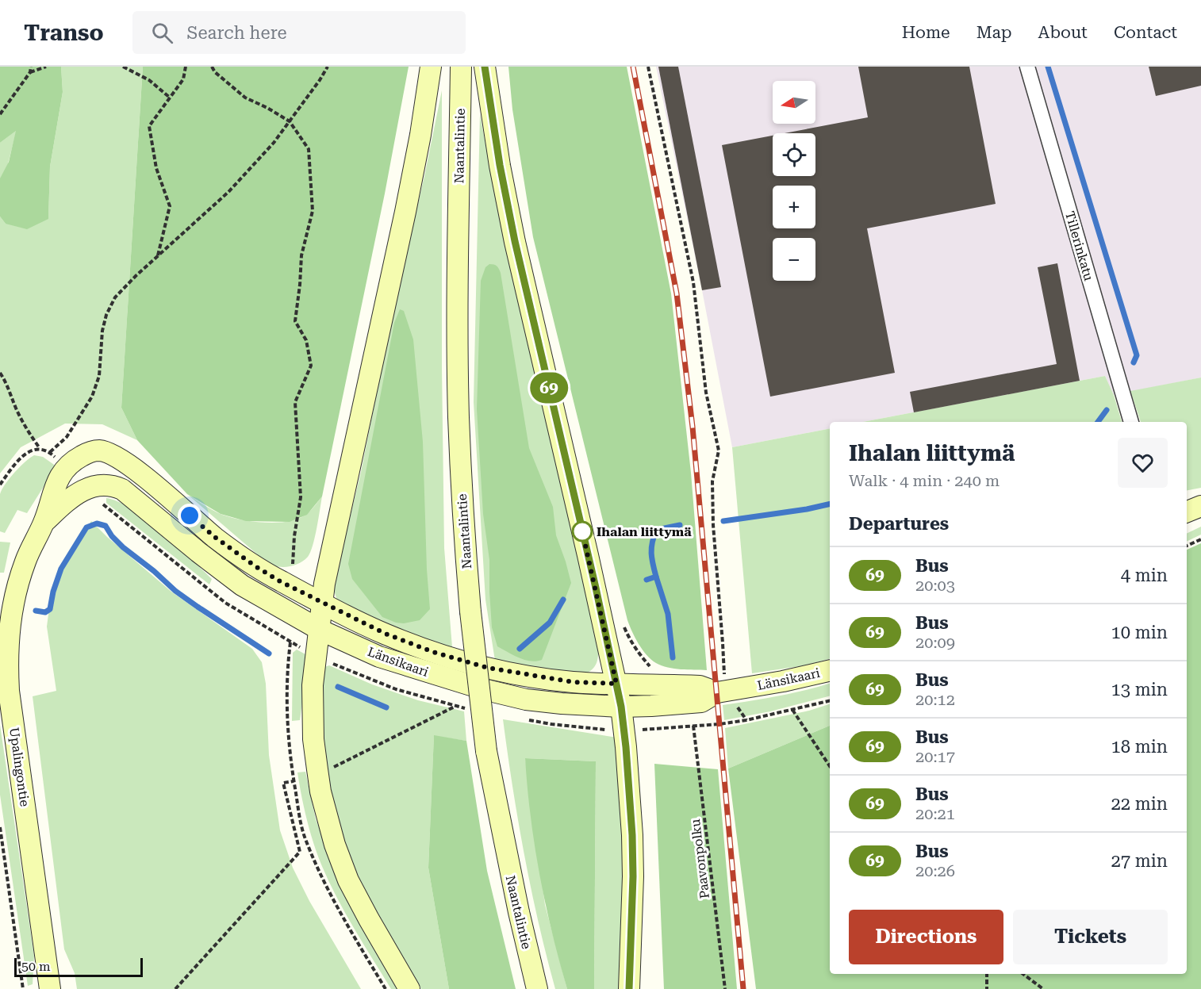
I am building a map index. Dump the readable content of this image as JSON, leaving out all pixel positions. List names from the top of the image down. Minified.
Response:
{"streets":{"main road":["Naantalintie","Länsikaari","Upalingontie"],"street":["Tillerinkatu"],"path":["Paavonpolku"]},"crossings":[["Länsikaari","Upalingontie"]],"places":["Ihalan liittymä"],"lines":["bus line 69"],"scale_bar":"50 m","north":"left","page":{"header":"Transo","search":"Search here","nav":["Home","Map","About","Contact"],"on_map":"69","map_buttons":["+","−"],"heading":[["Ihalan liittymä","Walk · 4 min · 240 m"],"Departures"],"list":[{"mark":"69","name":"Bus","note":"20:03","value":"4 min"},{"mark":"69","name":"Bus","note":"20:09","value":"10 min"},{"mark":"69","name":"Bus","note":"20:12","value":"13 min"},{"mark":"69","name":"Bus","note":"20:17","value":"18 min"},{"mark":"69","name":"Bus","note":"20:21","value":"22 min"},{"mark":"69","name":"Bus","note":"20:26","value":"27 min"}],"buttons":["Directions","Tickets"],"scale":"50 m"}}
